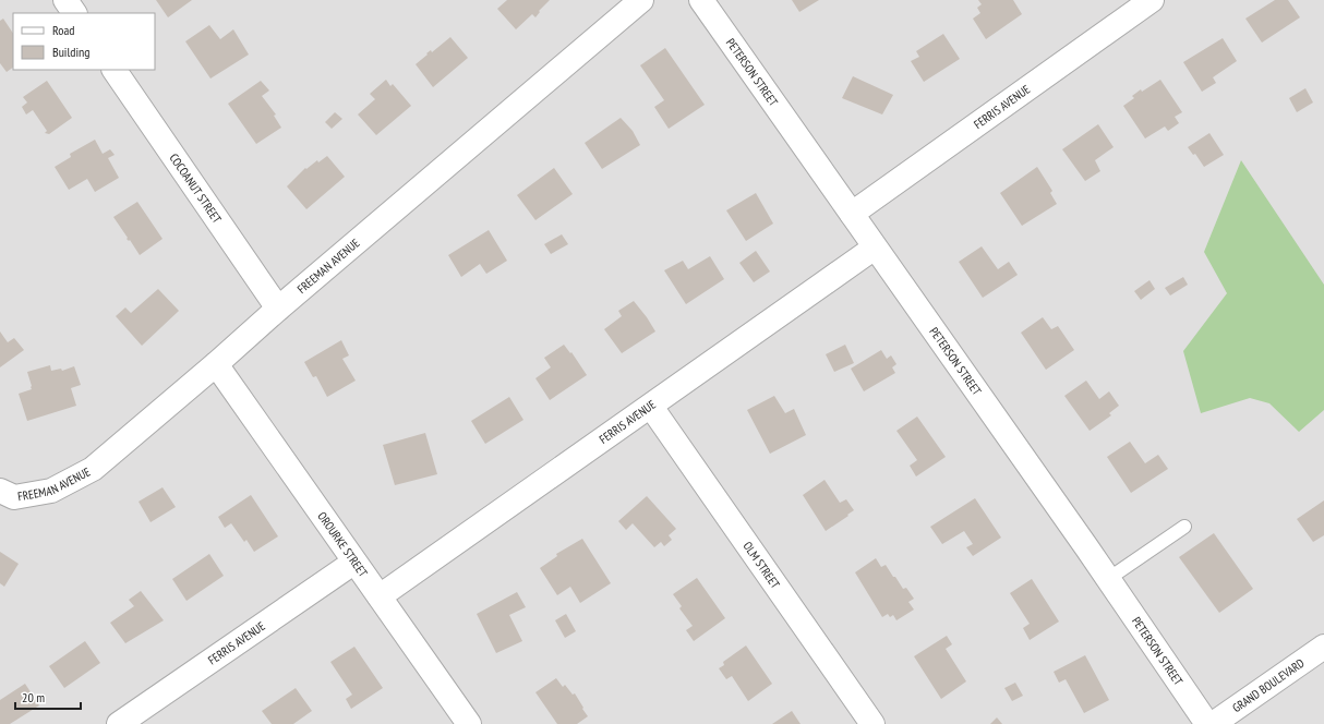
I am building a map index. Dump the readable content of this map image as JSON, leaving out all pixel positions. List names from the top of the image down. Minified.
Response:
{"streets":{"street":["PETERSON STREET","FERRIS AVENUE","COCOANUT STREET","FREEMAN AVENUE","OROURKE STREET","OLM STREET","GRAND BOULEVARD"]},"crossings":[["PETERSON STREET","FERRIS AVENUE"],["FERRIS AVENUE","OROURKE STREET"],["FERRIS AVENUE","OLM STREET"],["COCOANUT STREET","FREEMAN AVENUE"],["FREEMAN AVENUE","OROURKE STREET"]],"legend":["Road","Building"],"scale_bar":"20 m"}
